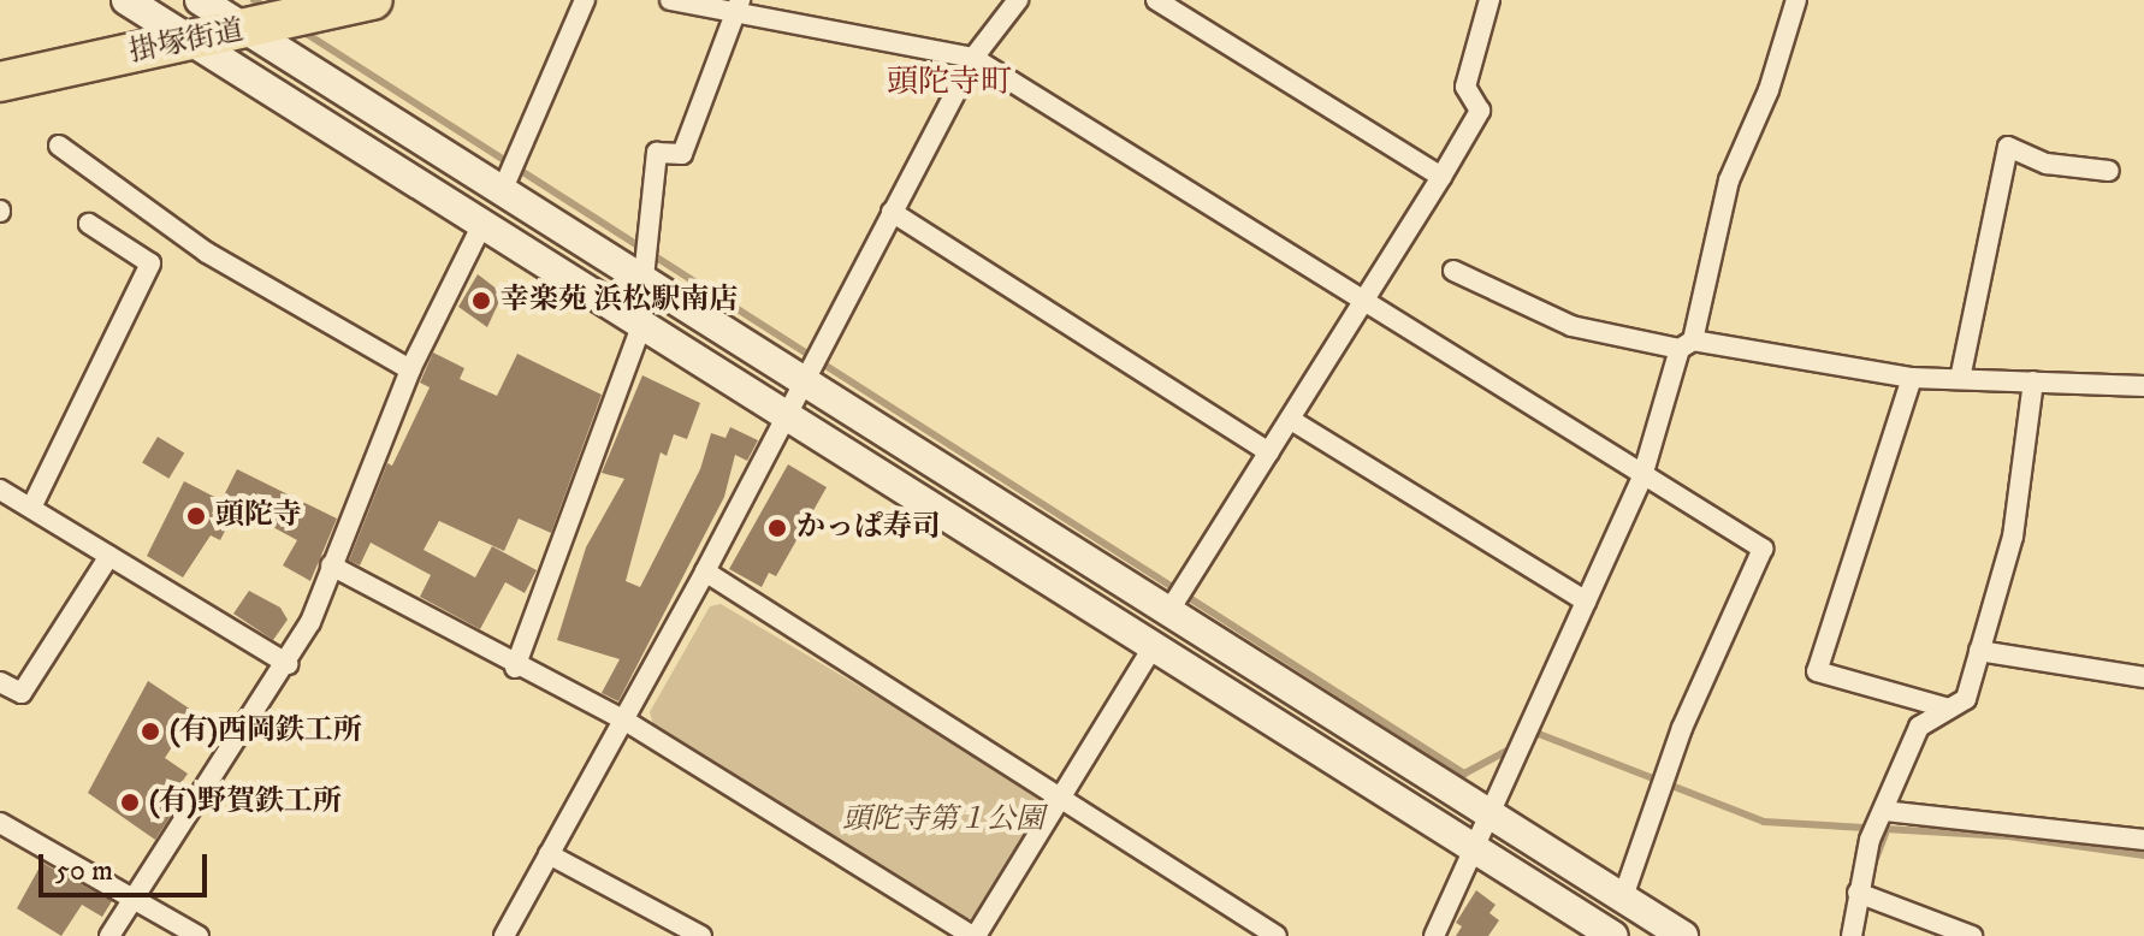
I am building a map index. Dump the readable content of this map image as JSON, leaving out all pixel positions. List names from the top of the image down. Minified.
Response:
{"streets":{"highway":["掛塚街道"]},"districts":["頭陀寺町"],"parks":["頭陀寺第１公園"],"places":["幸楽苑 浜松駅南店","頭陀寺","かっぱ寿司","(有)西岡鉄工所","(有)野賀鉄工所"],"scale_bar":"50 m"}
